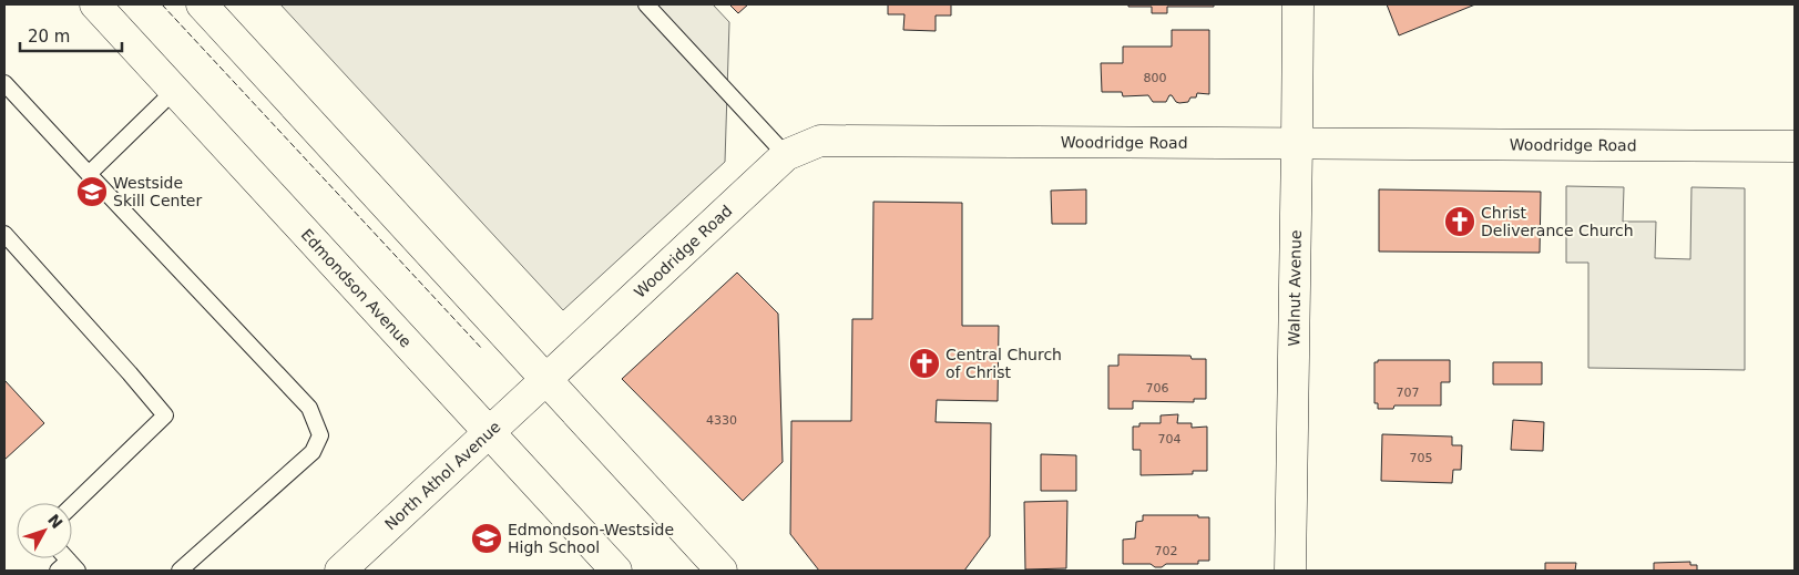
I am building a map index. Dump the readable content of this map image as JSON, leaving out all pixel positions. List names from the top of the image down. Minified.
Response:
{"streets":{"street":["Woodridge Road","Edmondson Avenue","Walnut Avenue","North Athol Avenue"]},"crossings":[["Woodridge Road","Walnut Avenue"],["Woodridge Road","North Athol Avenue"],["Edmondson Avenue","North Athol Avenue"]],"places":{"school or university":["Westside Skill Center","Edmondson-Westside High School"],"church":["Christ Deliverance Church","Central Church of Christ"]},"house_numbers":["800","706","707","4330","704","705","702"],"scale_bar":"20 m","north":"top right"}
